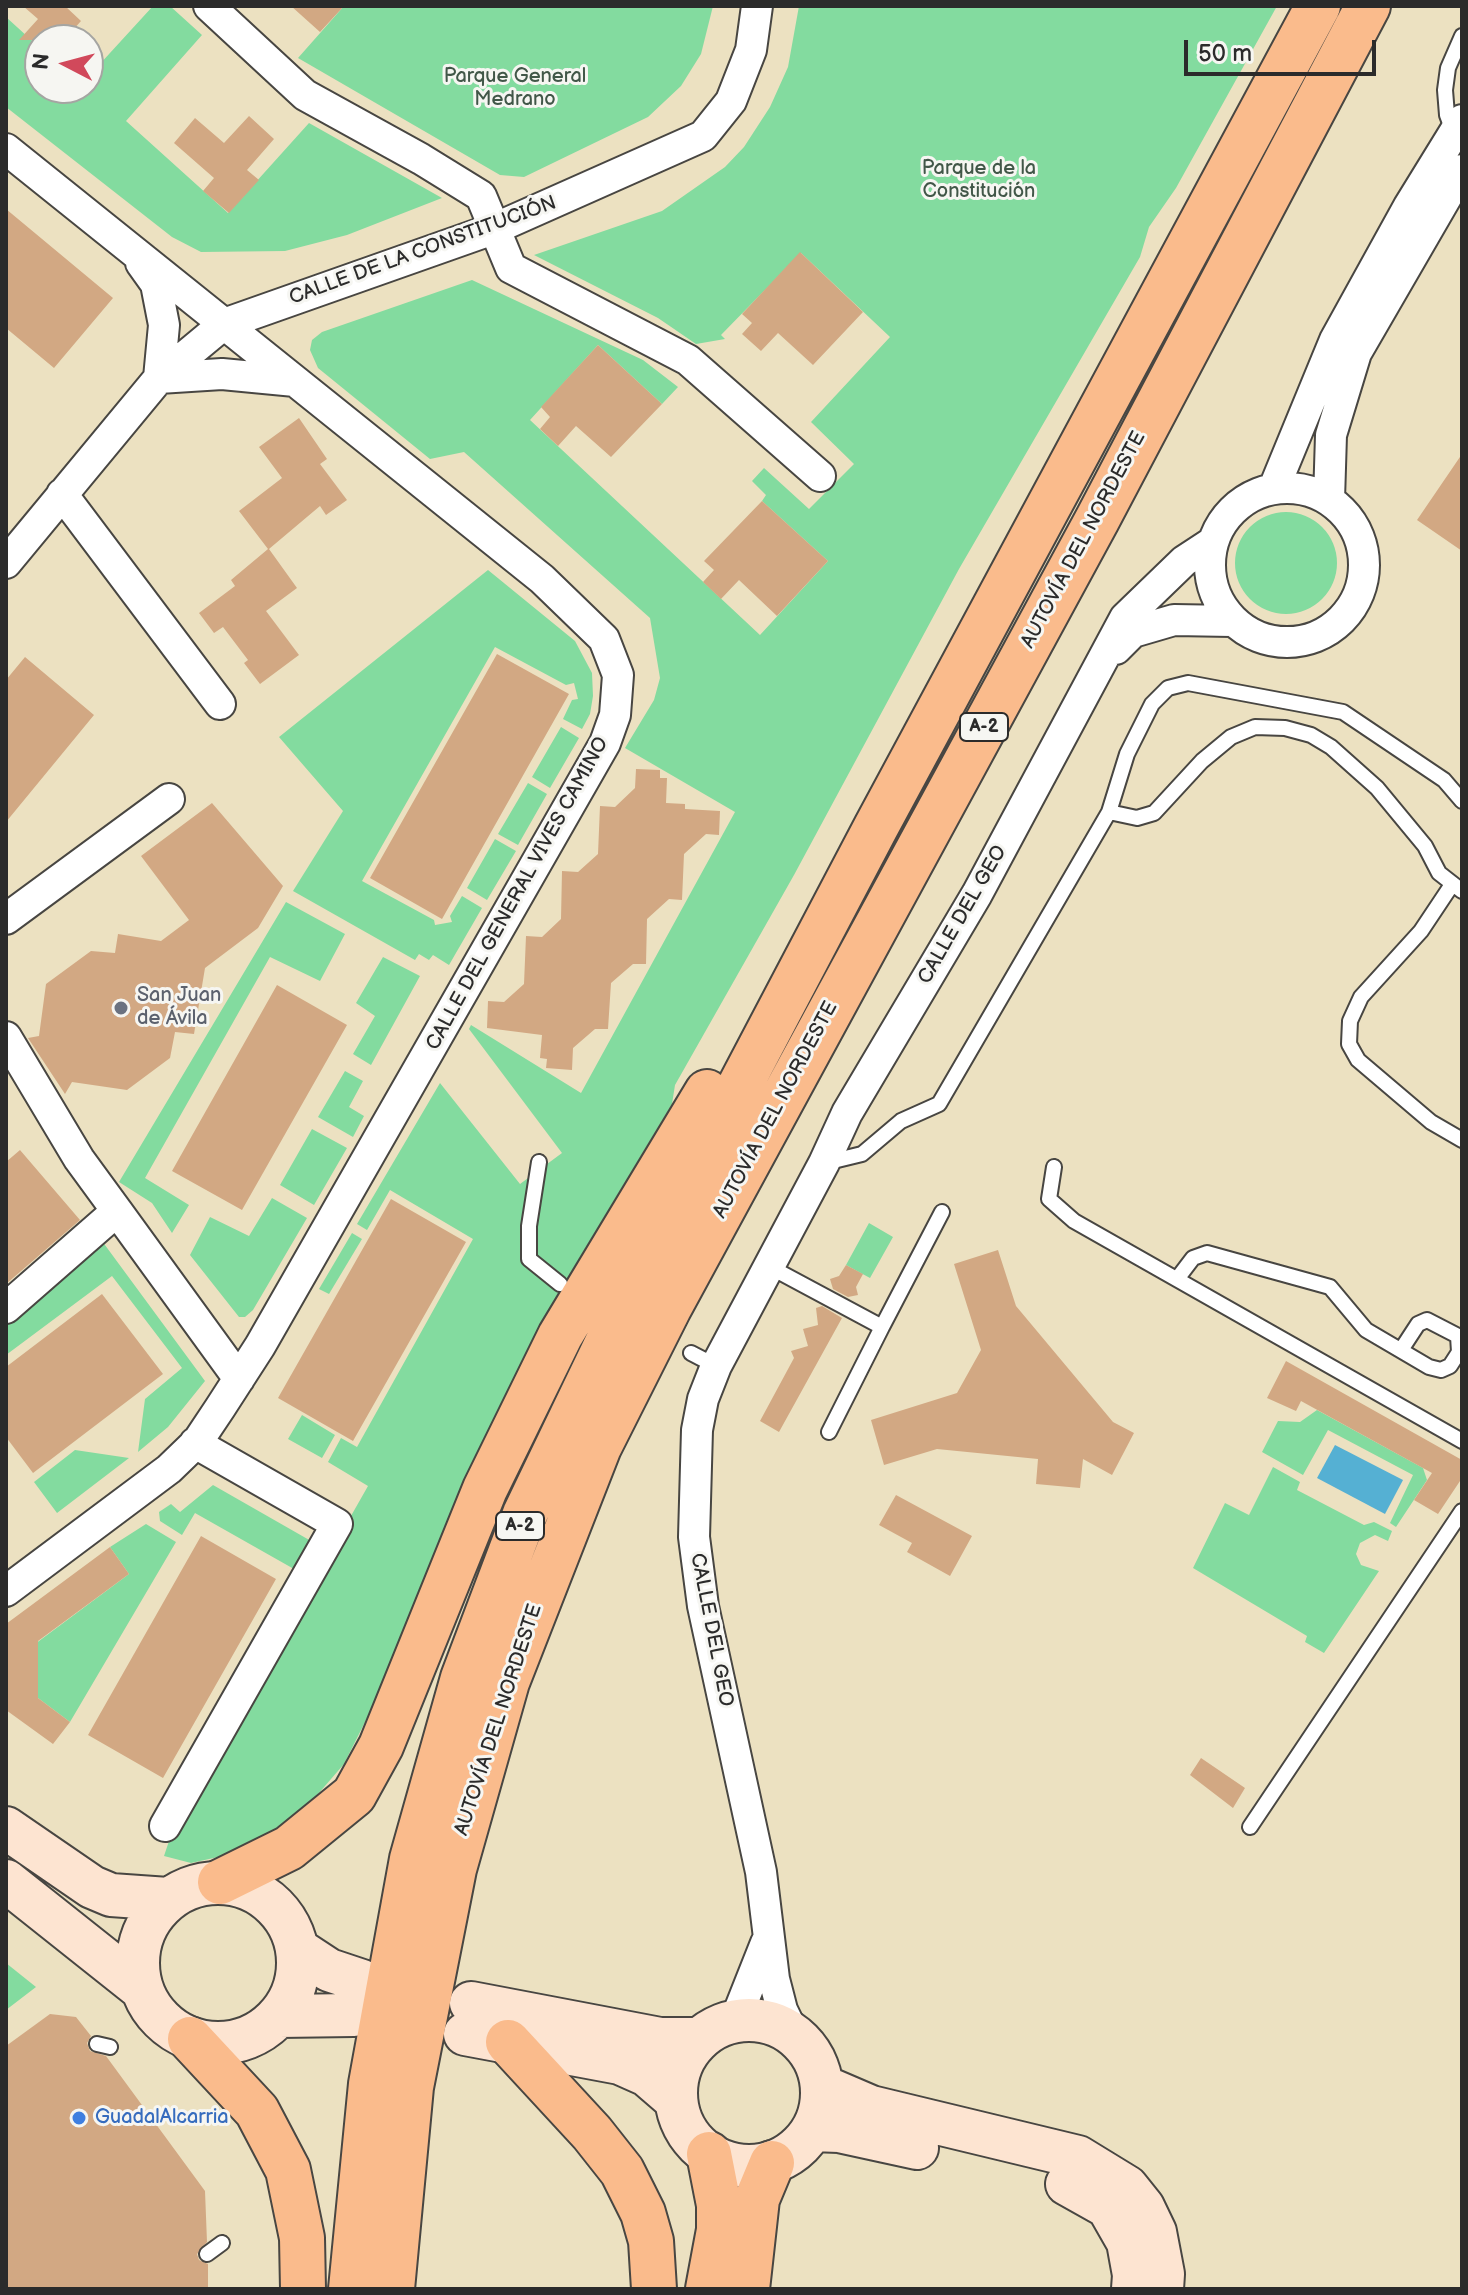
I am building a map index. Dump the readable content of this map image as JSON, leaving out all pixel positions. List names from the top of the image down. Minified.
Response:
{"streets":{"highway":["AUTOVÍA DEL NORDESTE","A-2"],"street":["CALLE DE LA CONSTITUCIÓN","CALLE DEL GENERAL VIVES CAMINO","CALLE DEL GEO"]},"crossings":[["CALLE DE LA CONSTITUCIÓN","CALLE DEL GENERAL VIVES CAMINO"]],"parks":["Parque General Medrano","Parque de la Constitución"],"places":["San Juan de Ávila","GuadalAlcarria"],"scale_bar":"50 m","north":"left"}
